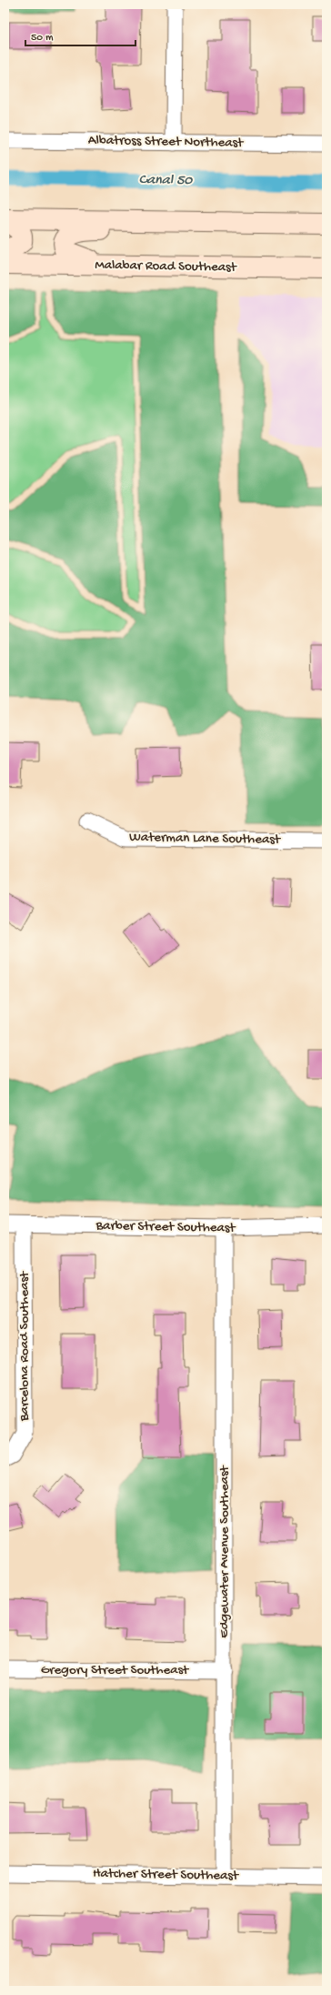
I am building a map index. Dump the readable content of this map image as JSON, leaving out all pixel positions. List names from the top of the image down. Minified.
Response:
{"streets":{"main road":["Malabar Road Southeast"],"street":["Albatross Street Northeast","Waterman Lane Southeast","Barber Street Southeast","Barcelona Road Southeast","Edgewater Avenue Southeast","Gregory Street Southeast","Hatcher Street Southeast"]},"crossings":[["Barber Street Southeast","Barcelona Road Southeast"],["Barber Street Southeast","Edgewater Avenue Southeast"],["Edgewater Avenue Southeast","Gregory Street Southeast"],["Edgewater Avenue Southeast","Hatcher Street Southeast"]],"water":["Canal 50"],"scale_bar":"50 m"}
